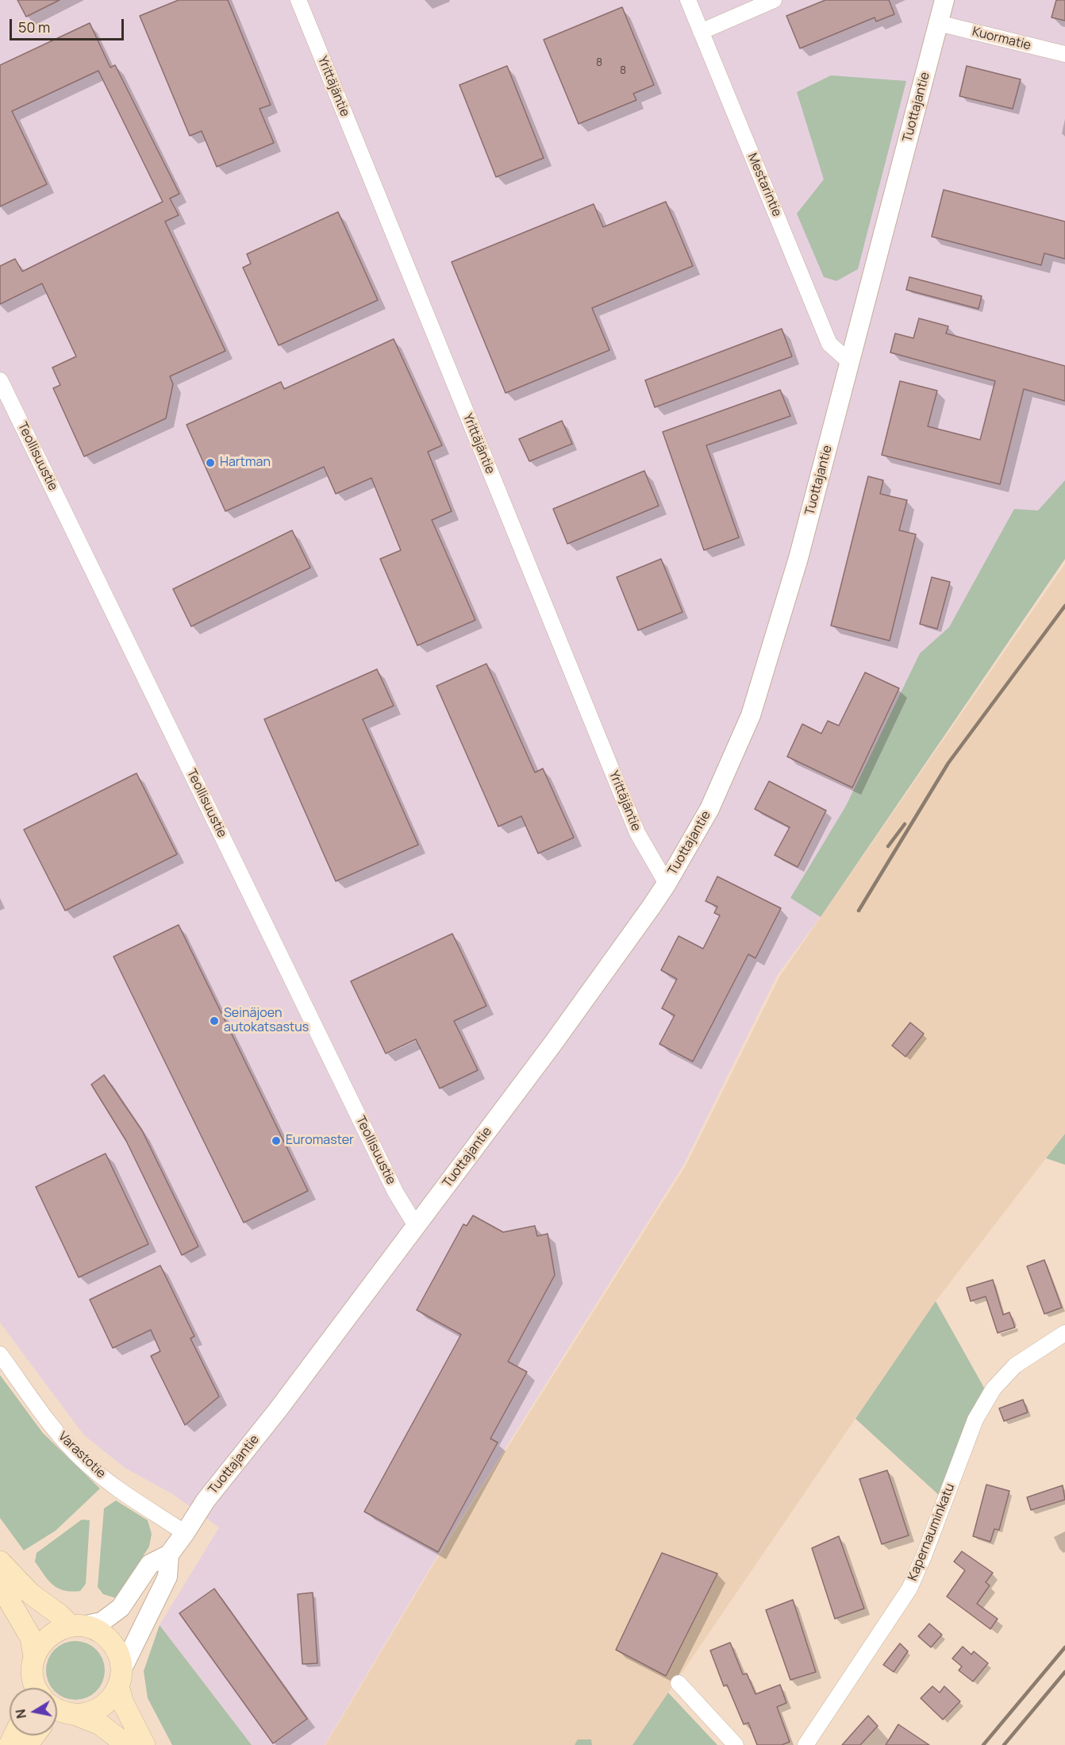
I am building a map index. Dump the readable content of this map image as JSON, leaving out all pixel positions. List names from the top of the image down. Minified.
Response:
{"streets":{"street":["Kuormatie","Yrittäjäntie","Tuottajantie","Mestarintie","Teollisuustie","Varastotie","Kapernauminkatu"]},"crossings":[["Kuormatie","Tuottajantie"],["Yrittäjäntie","Tuottajantie"],["Tuottajantie","Mestarintie"],["Tuottajantie","Teollisuustie"],["Tuottajantie","Varastotie"]],"places":["Hartman","Seinäjoen autokatsastus","Euromaster"],"house_numbers":["8","8"],"scale_bar":"50 m","north":"left"}
